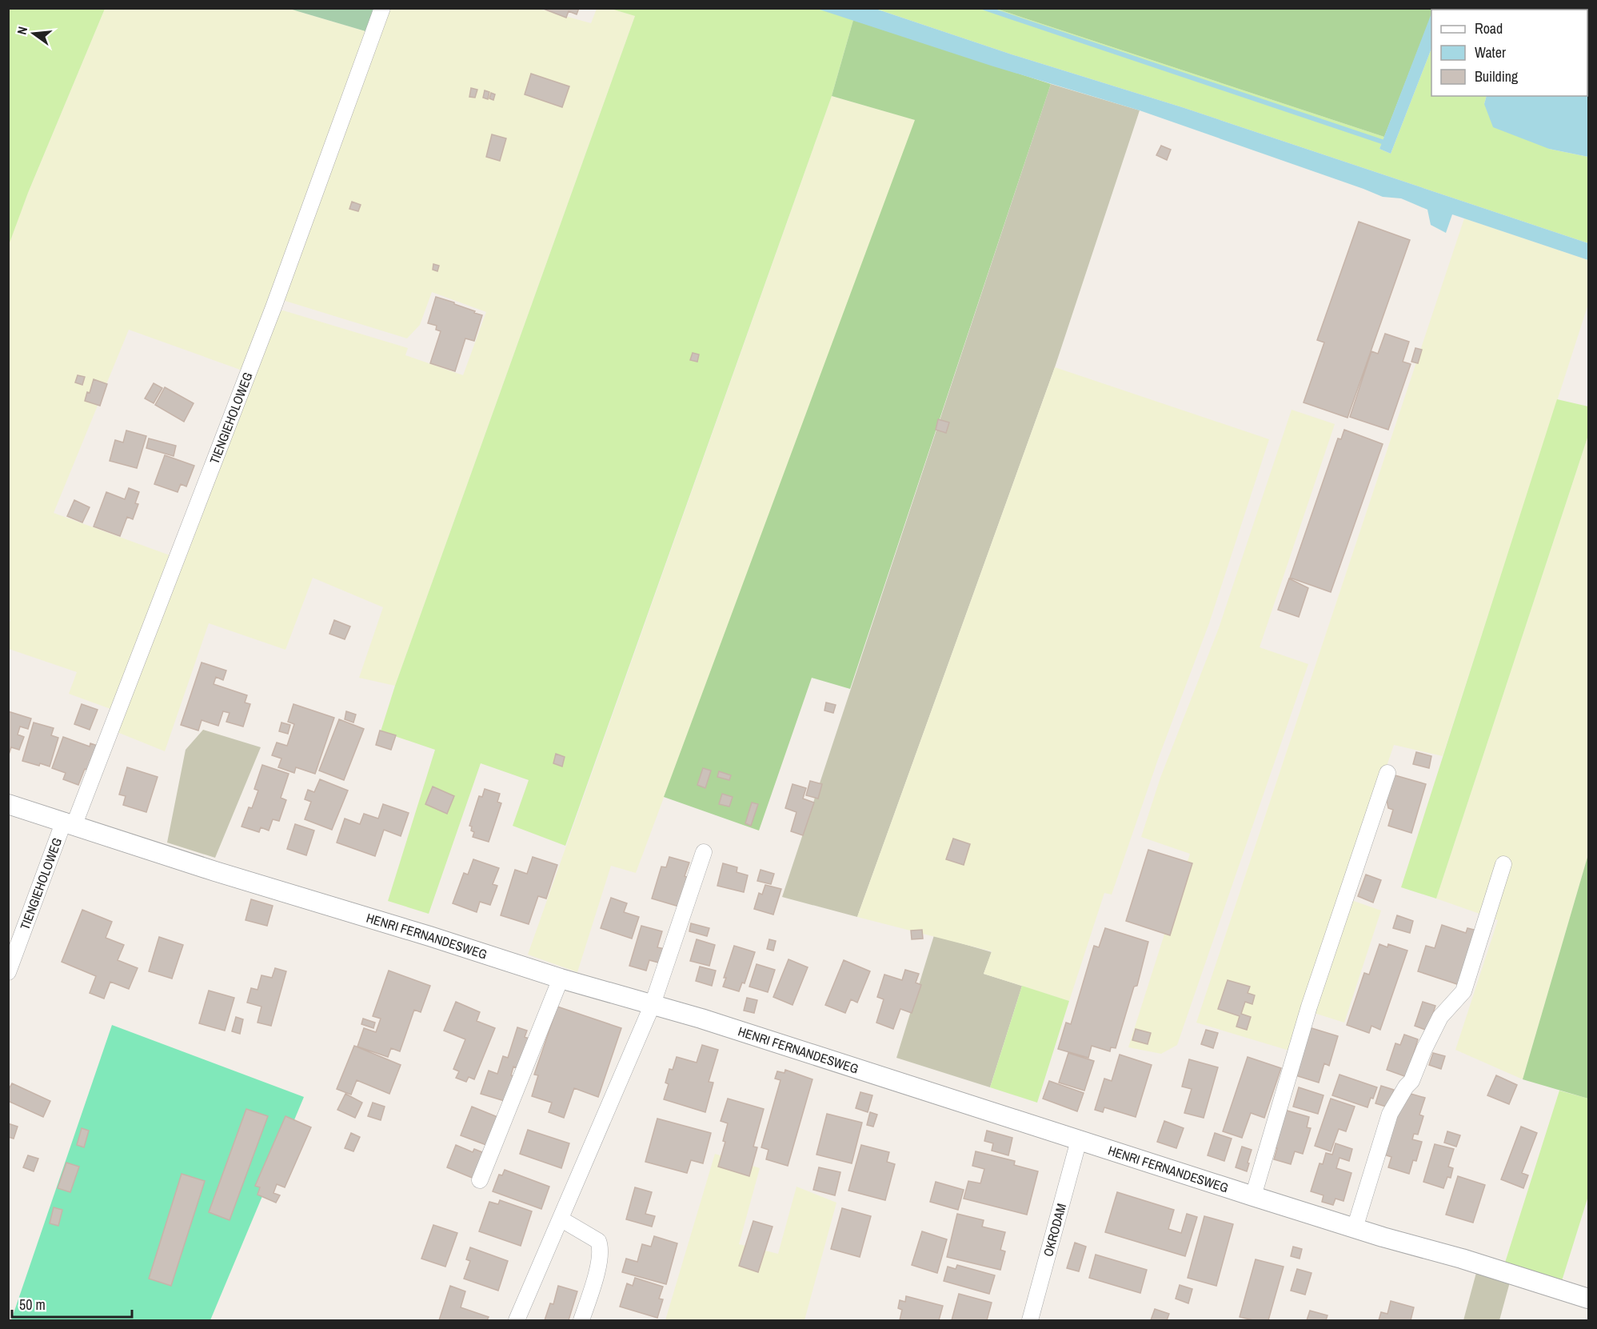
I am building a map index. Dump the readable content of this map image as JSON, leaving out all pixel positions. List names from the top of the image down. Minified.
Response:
{"streets":{"street":["TIENGIEHOLOWEG","HENRI FERNANDESWEG","OKRODAM"]},"crossings":[["TIENGIEHOLOWEG","HENRI FERNANDESWEG"],["HENRI FERNANDESWEG","OKRODAM"]],"legend":["Road","Water","Building"],"scale_bar":"50 m","north":"left"}
